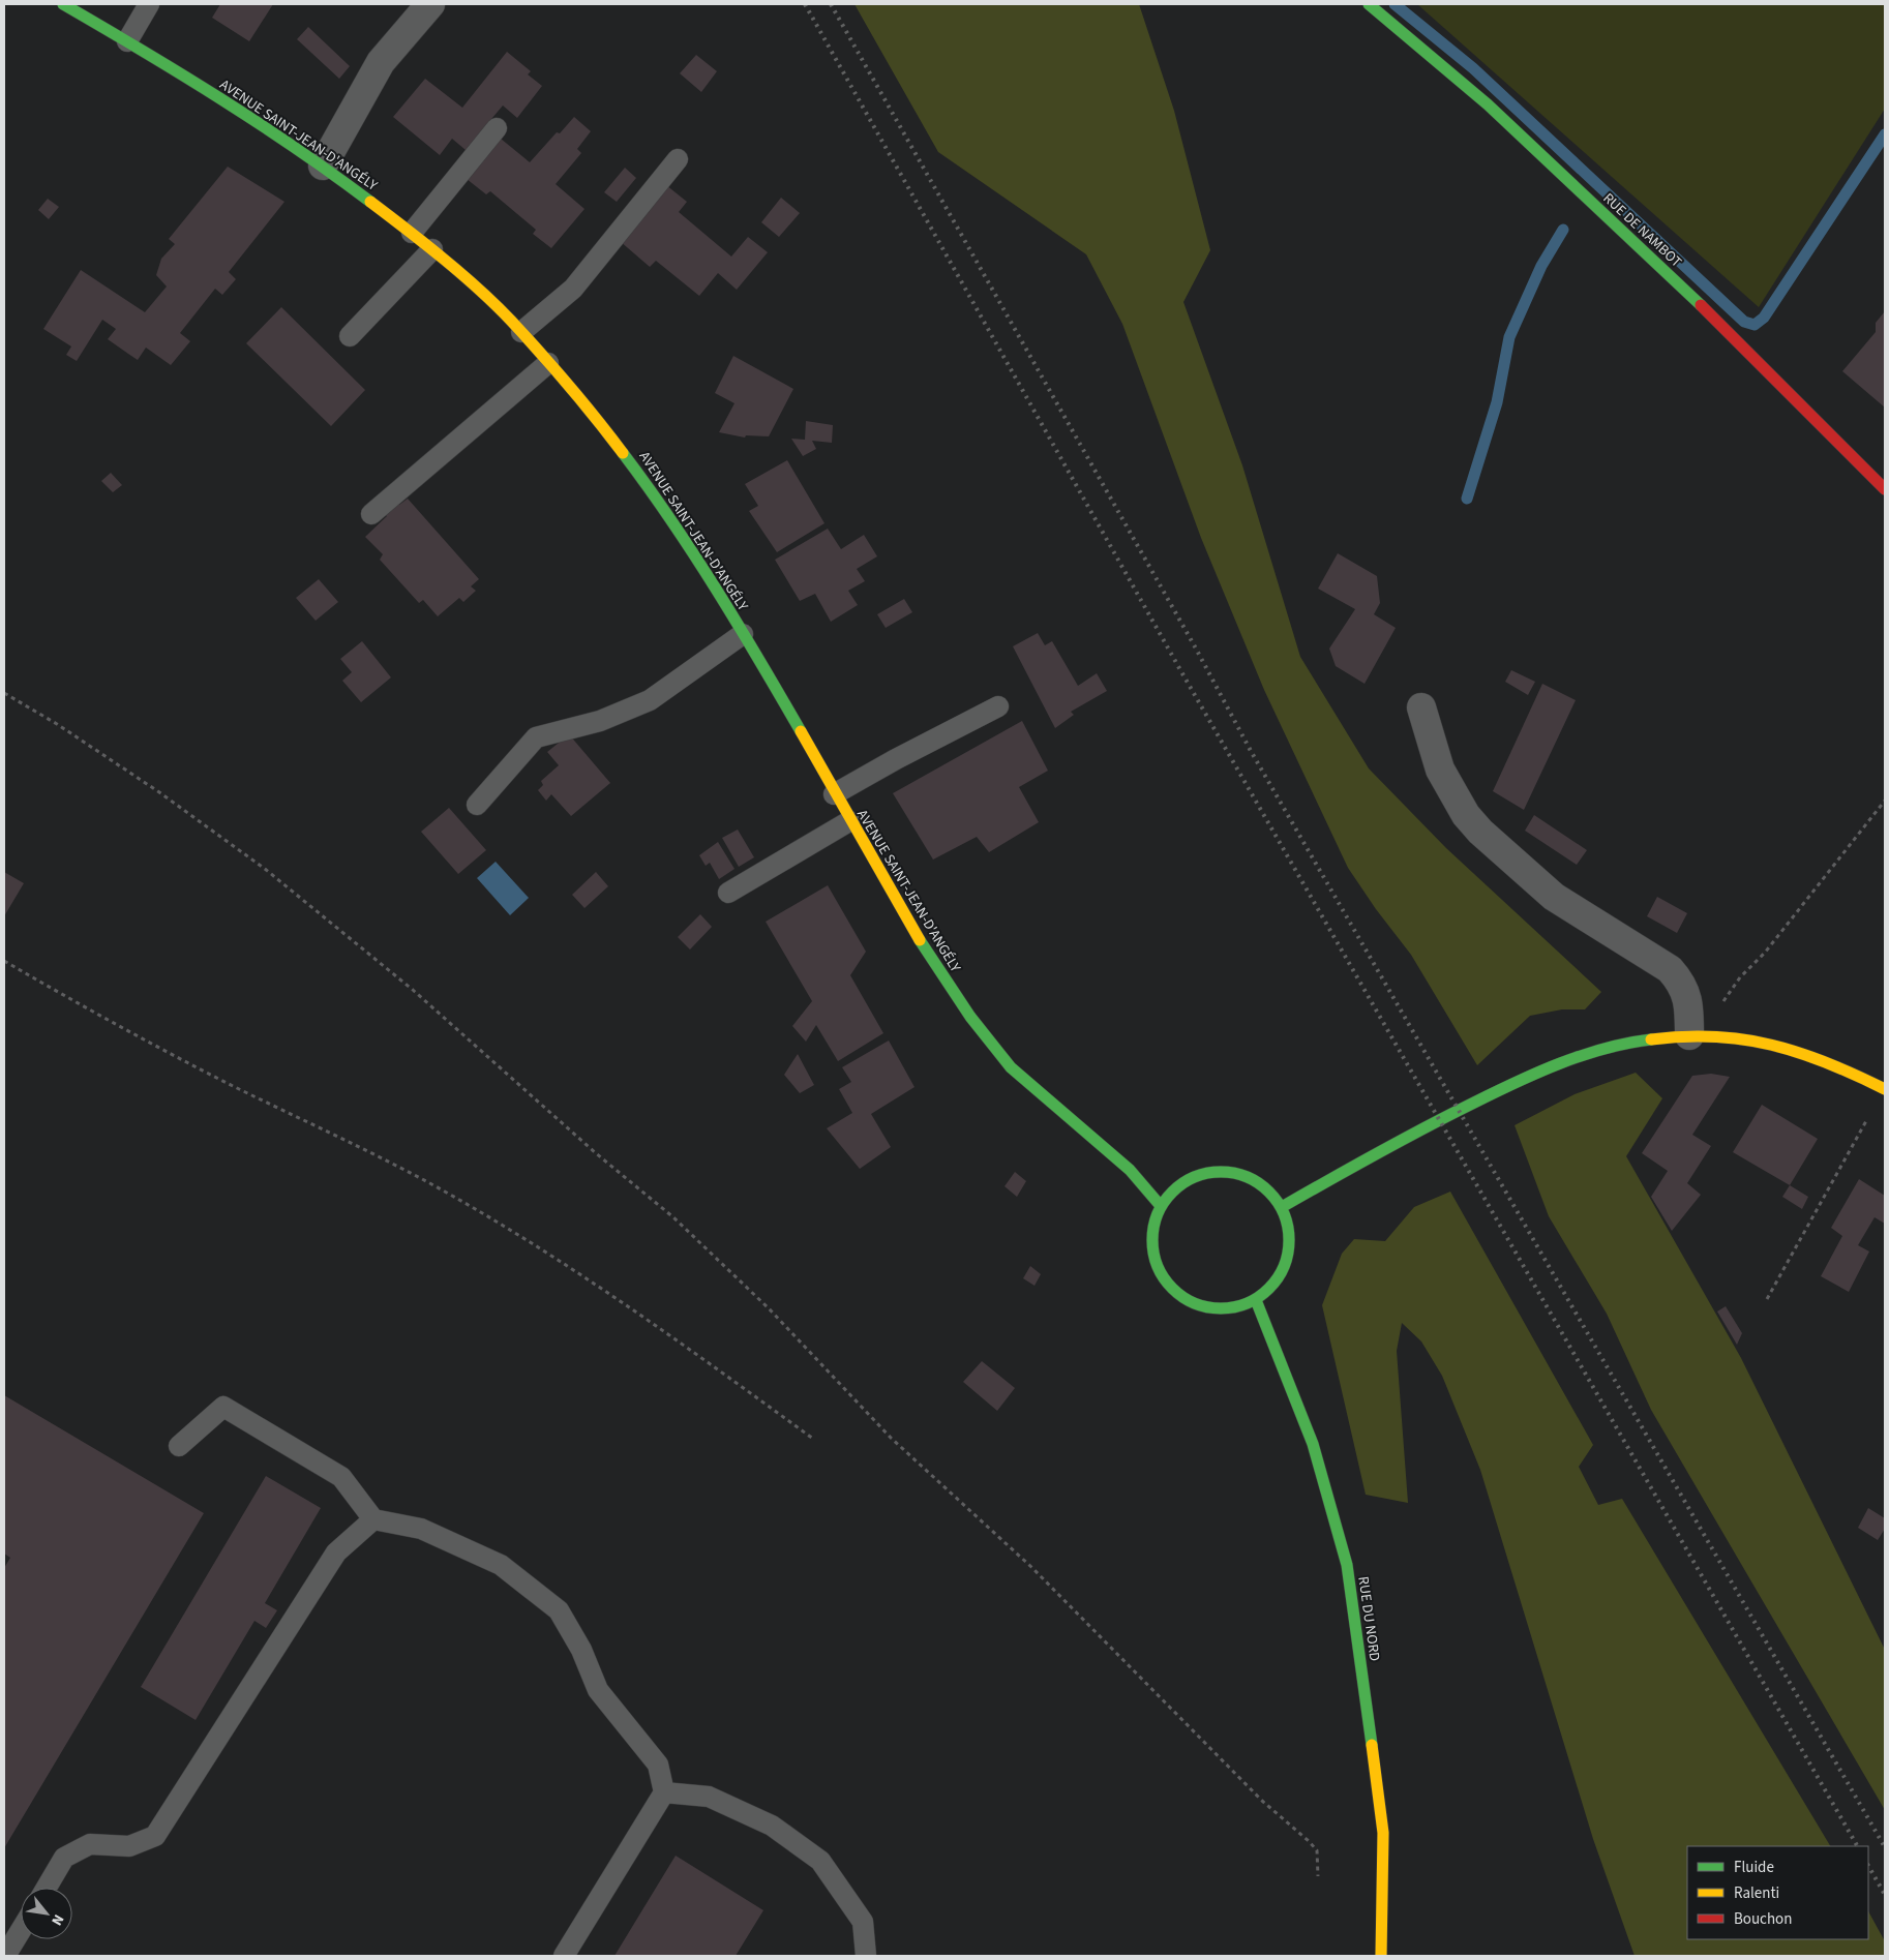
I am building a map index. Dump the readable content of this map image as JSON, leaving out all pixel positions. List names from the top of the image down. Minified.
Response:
{"streets":{"main road":["AVENUE SAINT-JEAN-D'ANGÉLY","RUE DE NAMBOT","RUE DU NORD"]},"crossings":[["AVENUE SAINT-JEAN-D'ANGÉLY","RUE DU NORD"]],"legend":["Fluide","Ralenti","Bouchon"],"north":"bottom right"}
